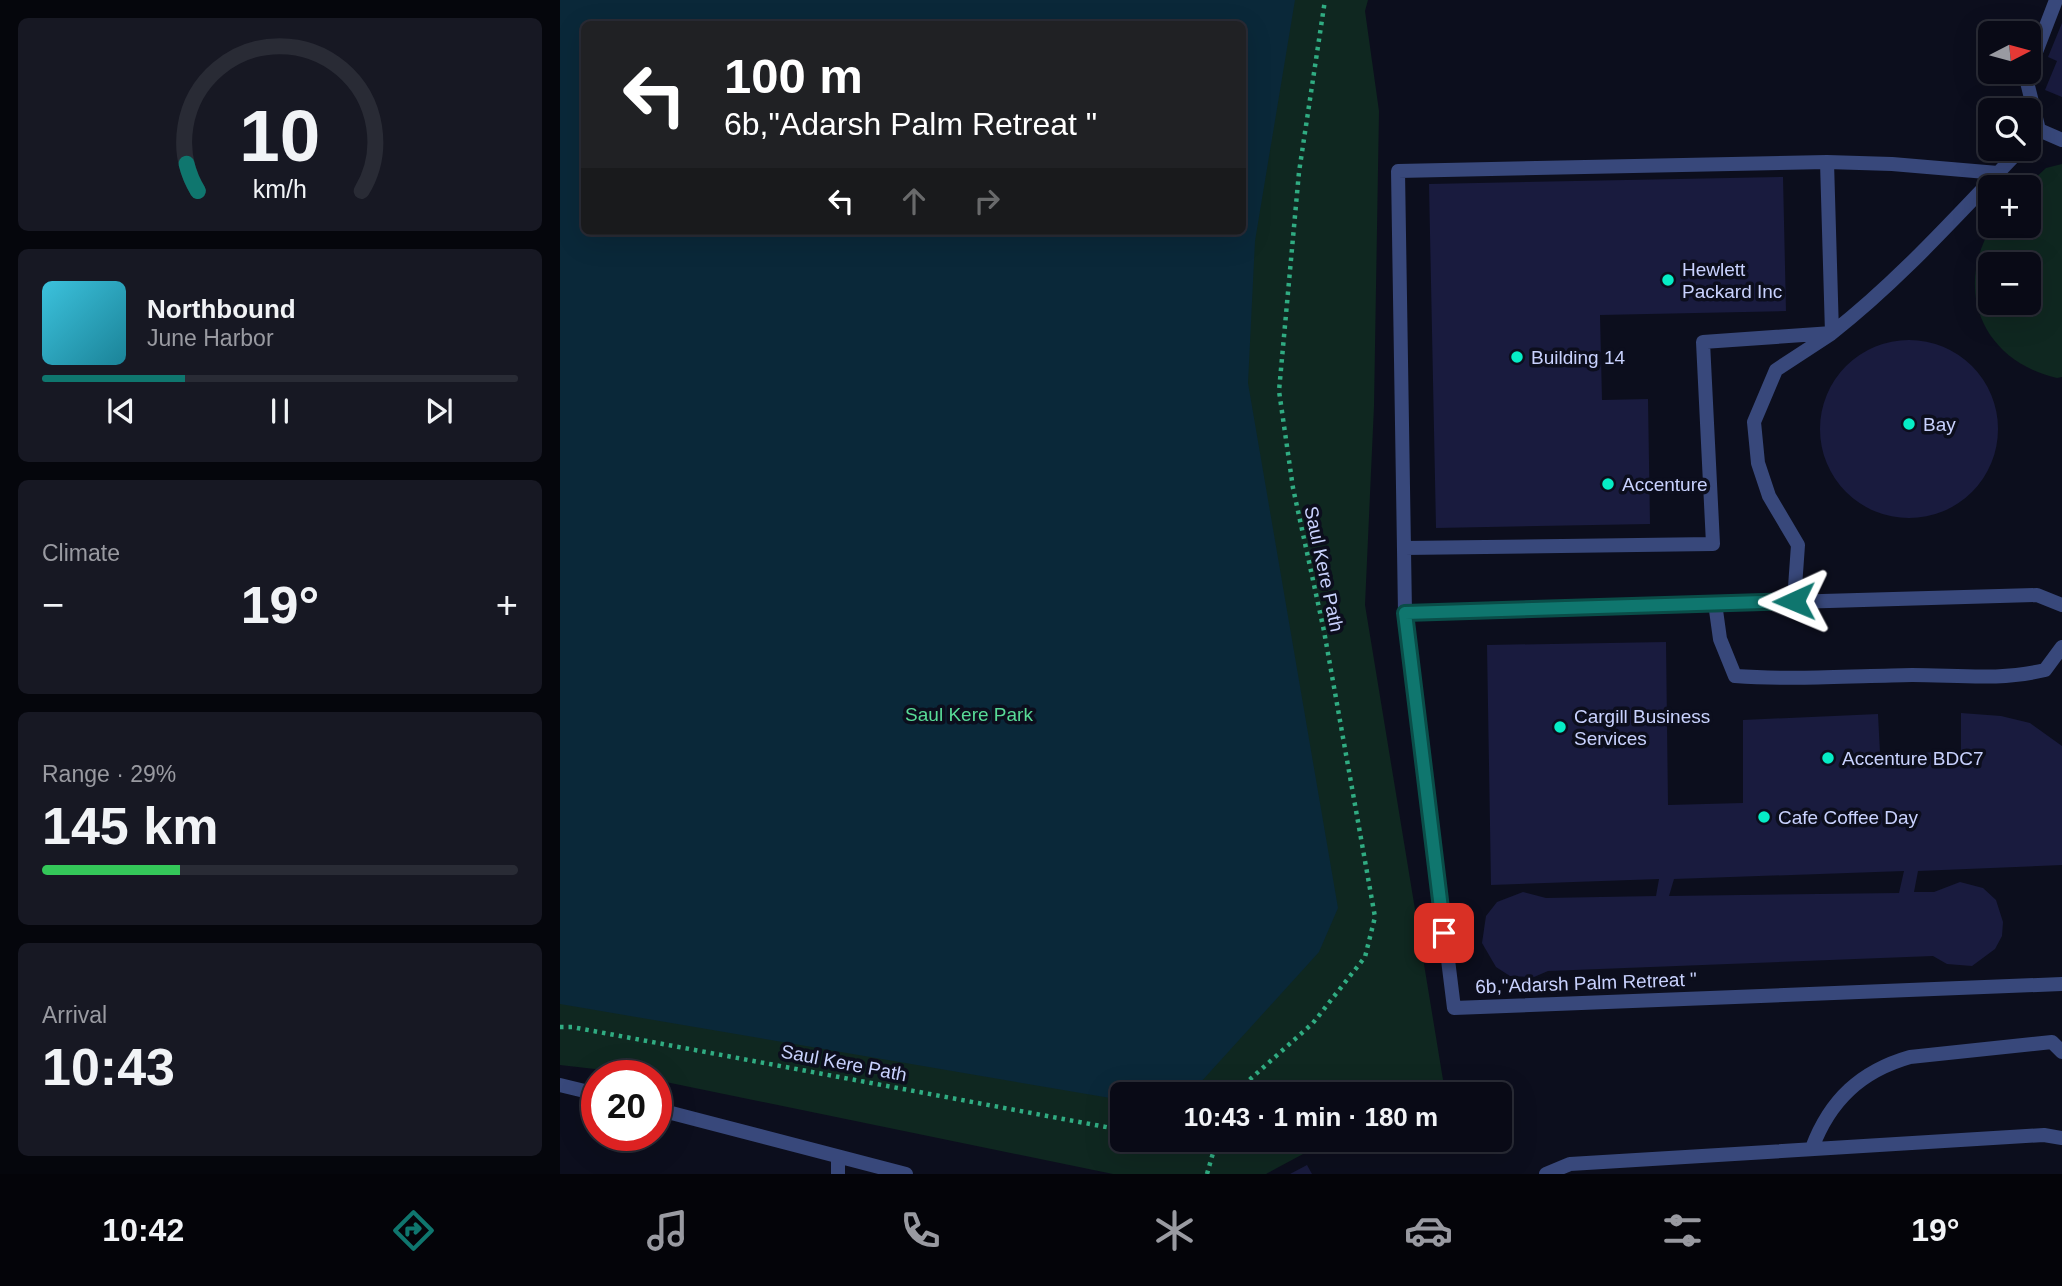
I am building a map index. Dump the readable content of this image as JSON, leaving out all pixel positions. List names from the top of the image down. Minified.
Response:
{"streets":{"street":["6b,\"Adarsh Palm Retreat \""],"path":["Saul Kere Path"]},"parks":["Saul Kere Park"],"places":["Hewlett Packard Inc","Building 14","Bay","Accenture","Cargill Business Services","Accenture BDC7","Cafe Coffee Day"],"north":"right","page":{"map_buttons":["+","−"],"turn":["100 m","6b,\"Adarsh Palm Retreat \""],"song":["Northbound","June Harbor"],"tile":["Climate",["Range · 29%","145 km"],["Arrival","10:43"]],"heat":["−","19°","+"],"limit":"20","trip":"10:43 · 1 min · 180 m","tabs":["10:42","19°"],"gauge":["10","km/h"]}}
